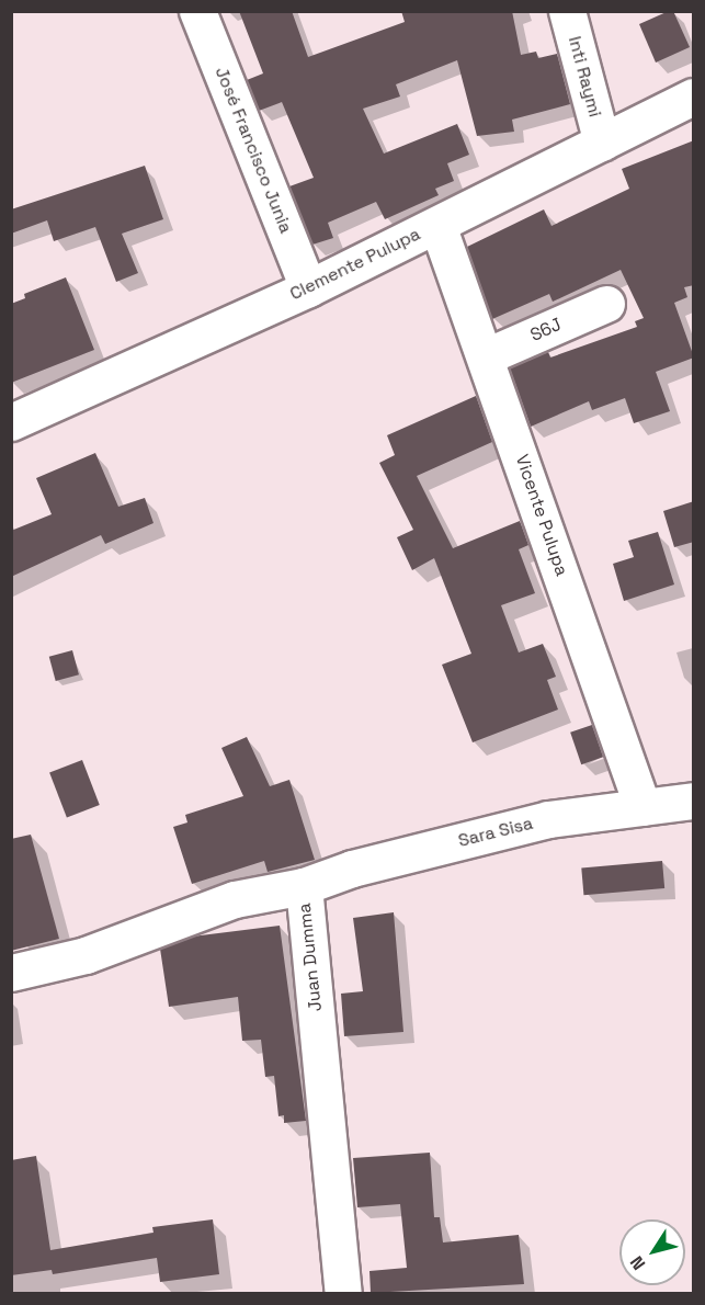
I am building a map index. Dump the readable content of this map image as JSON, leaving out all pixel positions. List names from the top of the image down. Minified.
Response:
{"streets":{"street":["Inti Raymi","José Francisco Junia","Clemente Pulupa","S6J","Vicente Pulupa","Sara Sisa","Juan Dumma"]},"crossings":[["Inti Raymi","Clemente Pulupa"],["José Francisco Junia","Clemente Pulupa"],["Clemente Pulupa","Vicente Pulupa"],["S6J","Vicente Pulupa"],["Vicente Pulupa","Sara Sisa"],["Sara Sisa","Juan Dumma"]],"north":"bottom left"}
